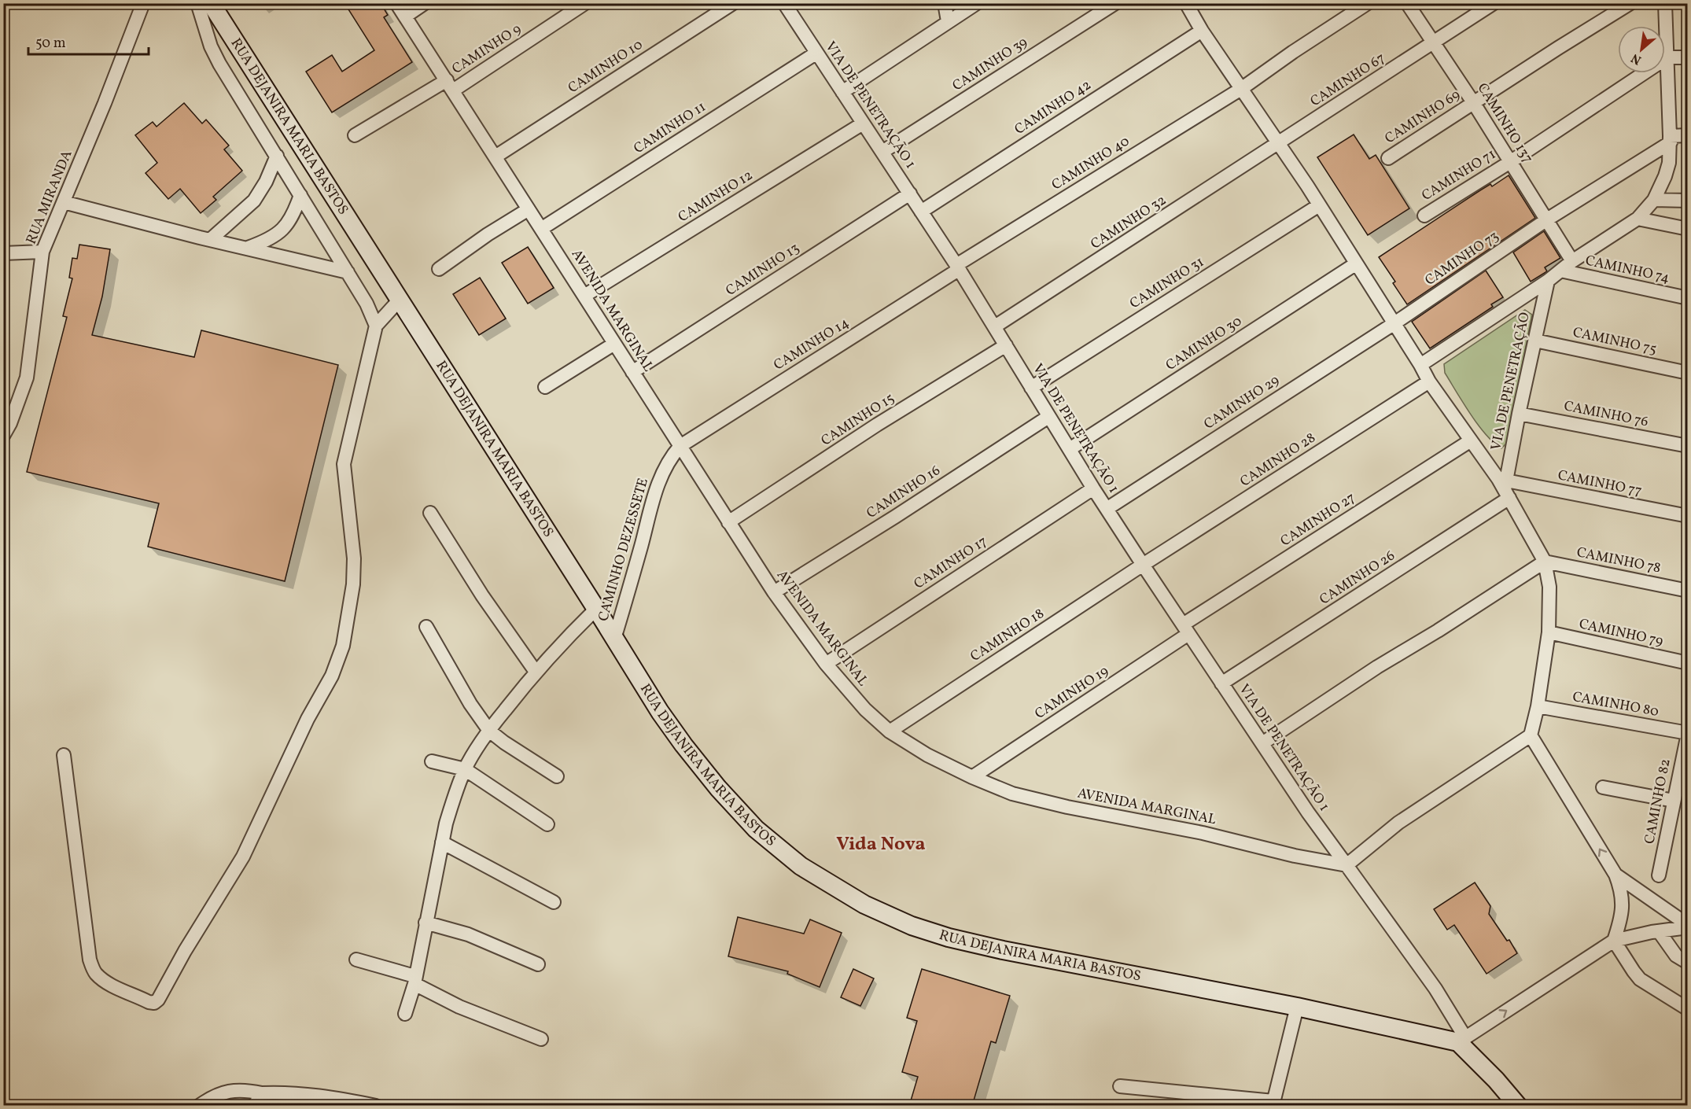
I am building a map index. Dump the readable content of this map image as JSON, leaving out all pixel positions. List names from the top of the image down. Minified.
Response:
{"streets":{"main road":["RUA DEJANIRA MARIA BASTOS"],"street":["CAMINHO 9","CAMINHO 39","CAMINHO 10","CAMINHO 67","VIA DE PENETRAÇÃO 1","CAMINHO 42","CAMINHO 69","CAMINHO 137","CAMINHO 11","CAMINHO 40","CAMINHO 71","CAMINHO 12","RUA MIRANDA","CAMINHO 32","CAMINHO 73","CAMINHO 13","CAMINHO 74","CAMINHO 31","AVENIDA MARGINAL","CAMINHO 75","CAMINHO 30","CAMINHO 14","VIA DE PENETRAÇÃO","CAMINHO 29","CAMINHO 76","CAMINHO 15","CAMINHO 28","CAMINHO 77","CAMINHO 16","CAMINHO 27","CAMINHO DEZESSETE","CAMINHO 78","CAMINHO 17","CAMINHO 26","CAMINHO 79","CAMINHO 18","CAMINHO 19","CAMINHO 80","CAMINHO 82"]},"crossings":[["CAMINHO 9","AVENIDA MARGINAL"],["CAMINHO 39","VIA DE PENETRAÇÃO 1"],["CAMINHO 10","AVENIDA MARGINAL"],["CAMINHO 67","CAMINHO 137"],["CAMINHO 67","CAMINHO 32"],["VIA DE PENETRAÇÃO 1","CAMINHO 42"],["VIA DE PENETRAÇÃO 1","CAMINHO 11"],["VIA DE PENETRAÇÃO 1","CAMINHO 40"],["VIA DE PENETRAÇÃO 1","CAMINHO 12"],["VIA DE PENETRAÇÃO 1","CAMINHO 32"],["VIA DE PENETRAÇÃO 1","CAMINHO 13"],["VIA DE PENETRAÇÃO 1","CAMINHO 31"],["VIA DE PENETRAÇÃO 1","AVENIDA MARGINAL"],["VIA DE PENETRAÇÃO 1","CAMINHO 30"],["VIA DE PENETRAÇÃO 1","CAMINHO 14"],["VIA DE PENETRAÇÃO 1","CAMINHO 29"],["VIA DE PENETRAÇÃO 1","CAMINHO 15"],["VIA DE PENETRAÇÃO 1","CAMINHO 28"],["VIA DE PENETRAÇÃO 1","CAMINHO 16"],["VIA DE PENETRAÇÃO 1","CAMINHO 27"],["VIA DE PENETRAÇÃO 1","CAMINHO 17"],["VIA DE PENETRAÇÃO 1","CAMINHO 26"],["VIA DE PENETRAÇÃO 1","CAMINHO 18"],["VIA DE PENETRAÇÃO 1","CAMINHO 19"],["CAMINHO 69","CAMINHO 137"],["CAMINHO 137","CAMINHO 71"],["CAMINHO 137","CAMINHO 73"],["RUA DEJANIRA MARIA BASTOS","CAMINHO DEZESSETE"],["CAMINHO 11","AVENIDA MARGINAL"],["CAMINHO 40","CAMINHO 14"],["CAMINHO 12","AVENIDA MARGINAL"],["CAMINHO 73","CAMINHO 29"],["CAMINHO 13","AVENIDA MARGINAL"],["AVENIDA MARGINAL","CAMINHO 14"],["AVENIDA MARGINAL","CAMINHO 15"],["AVENIDA MARGINAL","CAMINHO 16"],["AVENIDA MARGINAL","CAMINHO DEZESSETE"],["AVENIDA MARGINAL","CAMINHO 17"],["AVENIDA MARGINAL","CAMINHO 18"],["AVENIDA MARGINAL","CAMINHO 19"],["CAMINHO 75","VIA DE PENETRAÇÃO"],["CAMINHO 14","CAMINHO DEZESSETE"],["VIA DE PENETRAÇÃO","CAMINHO 76"],["VIA DE PENETRAÇÃO","CAMINHO 77"],["VIA DE PENETRAÇÃO","CAMINHO 26"],["CAMINHO 28","CAMINHO 18"],["CAMINHO 77","CAMINHO 26"],["CAMINHO 27","CAMINHO 19"],["CAMINHO 80","CAMINHO 82"]],"districts":["Vida Nova"],"scale_bar":"50 m","north":"bottom left"}
